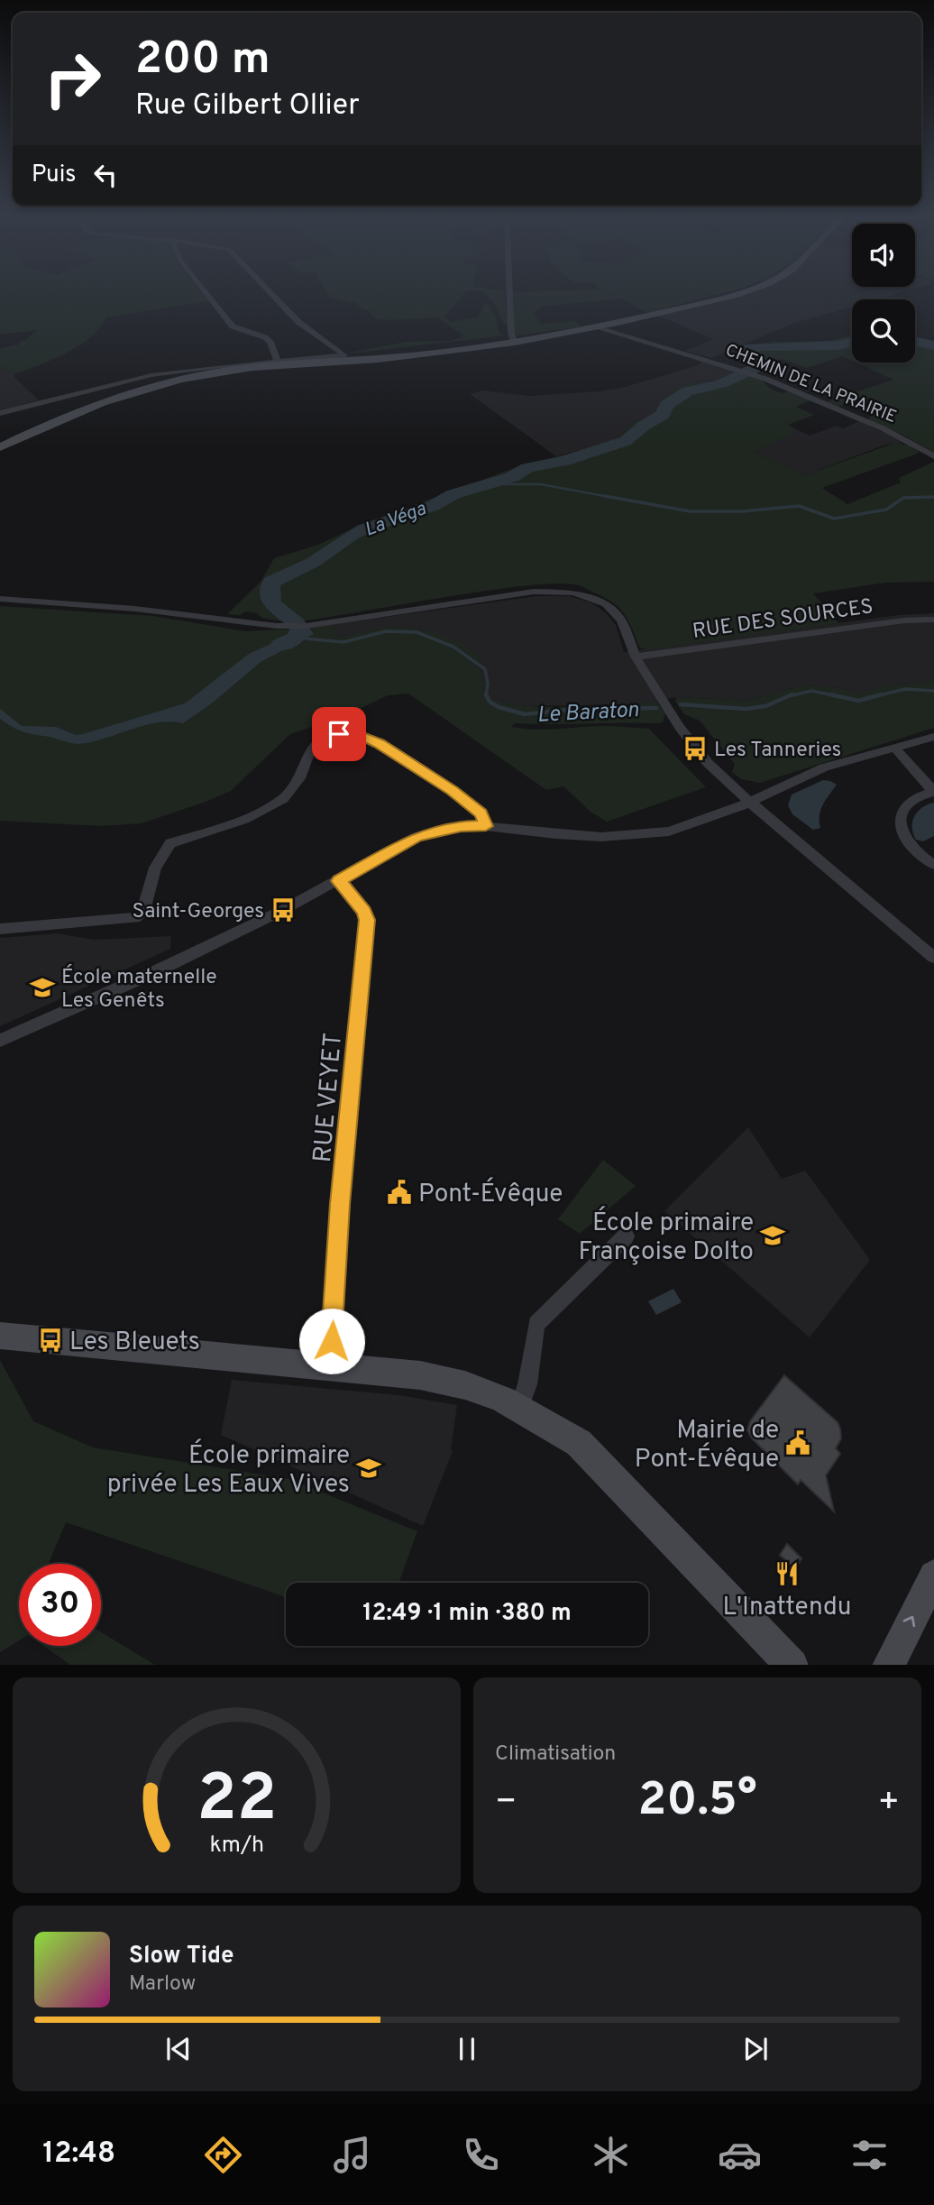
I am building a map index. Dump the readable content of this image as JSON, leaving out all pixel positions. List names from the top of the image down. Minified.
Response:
{"streets":{"street":["CHEMIN DE LA PRAIRIE","RUE DES SOURCES","RUE VEYET"]},"water":["La Véga","Le Baraton"],"places":{"bus stop":["Les Tanneries","Saint-Georges","Les Bleuets"],"school or university":["École maternelle Les Genêts","École primaire Françoise Dolto","École primaire privée Les Eaux Vives"],"public building":["Pont-Évêque","Mairie de Pont-Évêque"],"restaurant":["L'Inattendu"]},"page":{"turn":["200 m","Rue Gilbert Ollier"],"then":"Puis","limit":"30","trip":"12:49 · 1 min · 380 m","tile":"Climatisation","heat":["−","20.5°","+"],"song":["Slow Tide","Marlow"],"tabs":"12:48","gauge":["22","km/h"]}}
